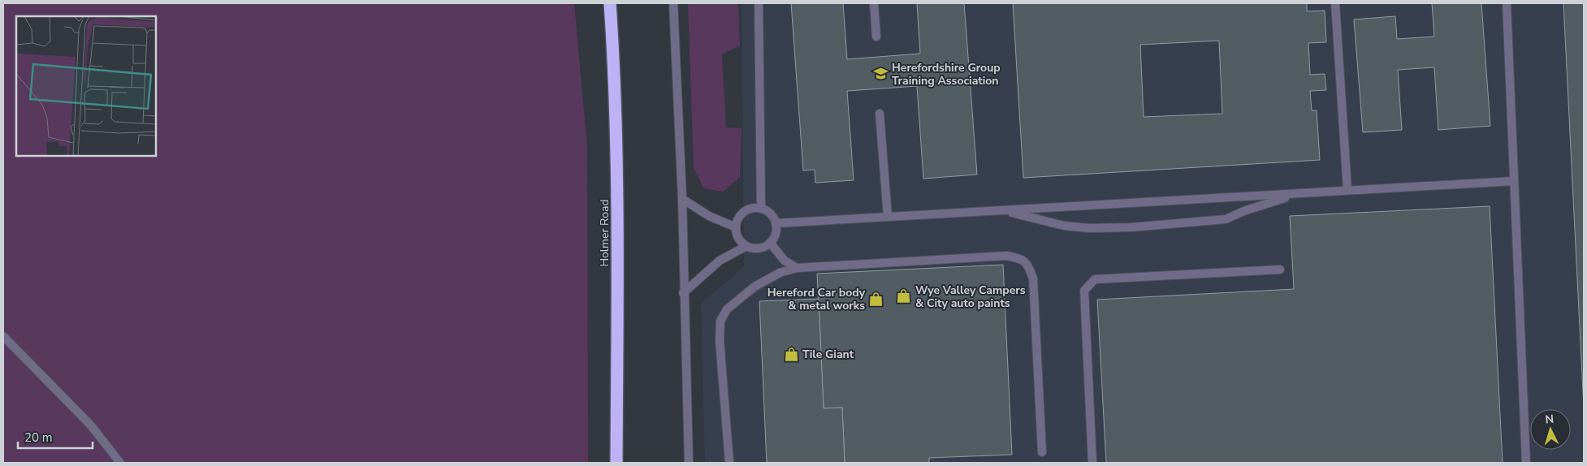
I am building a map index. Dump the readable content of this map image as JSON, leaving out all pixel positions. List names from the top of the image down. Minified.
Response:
{"streets":{"highway":["Holmer Road"]},"places":{"school or university":["Herefordshire Group Training Association"],"shop":["Wye Valley Campers & City auto paints","Hereford Car body & metal works","Tile Giant"]},"scale_bar":"20 m","north":"top"}
